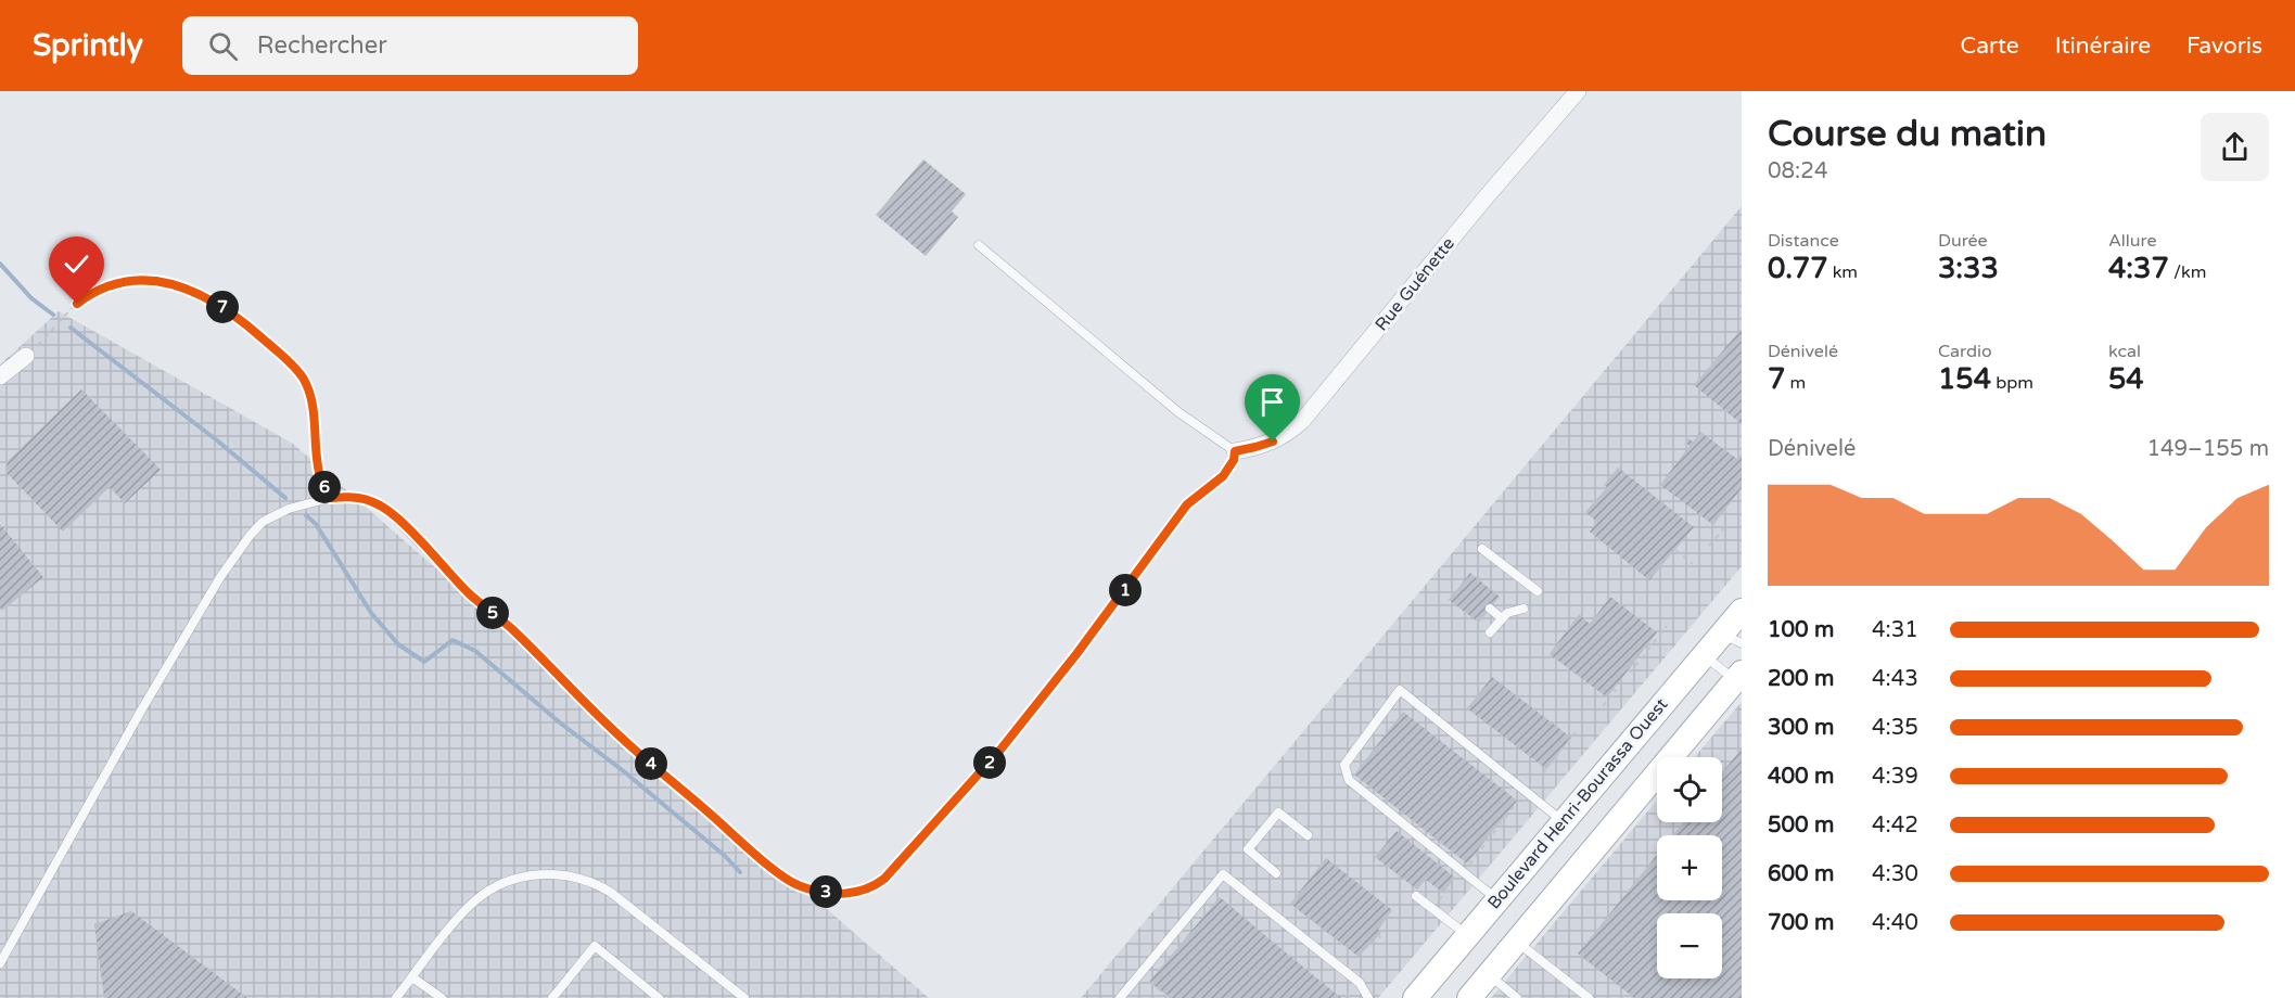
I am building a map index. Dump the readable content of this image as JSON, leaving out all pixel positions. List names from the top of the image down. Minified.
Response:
{"streets":{"main road":["Boulevard Henri-Bourassa Ouest"],"street":["Rue Guénette"]},"page":{"header":"Sprintly","search":"Rechercher","nav":["Carte","Itinéraire","Favoris"],"heading":["Course du matin","08:24"],"stats":[["Distance","0.77 km"],["Durée","3:33"],["Allure","4:37 /km"],["Dénivelé","7 m"],["Cardio","154 bpm"],["kcal","54"]],"pins":["7","6","1","5","2","4","3"],"chart":["Dénivelé","149–155 m"],"list":[{"name":"100 m","note":"4:31"},{"name":"200 m","note":"4:43"},{"name":"300 m","note":"4:35"},{"name":"400 m","note":"4:39"},{"name":"500 m","note":"4:42"},{"name":"600 m","note":"4:30"},{"name":"700 m","note":"4:40"}],"map_buttons":["+","−"]}}
